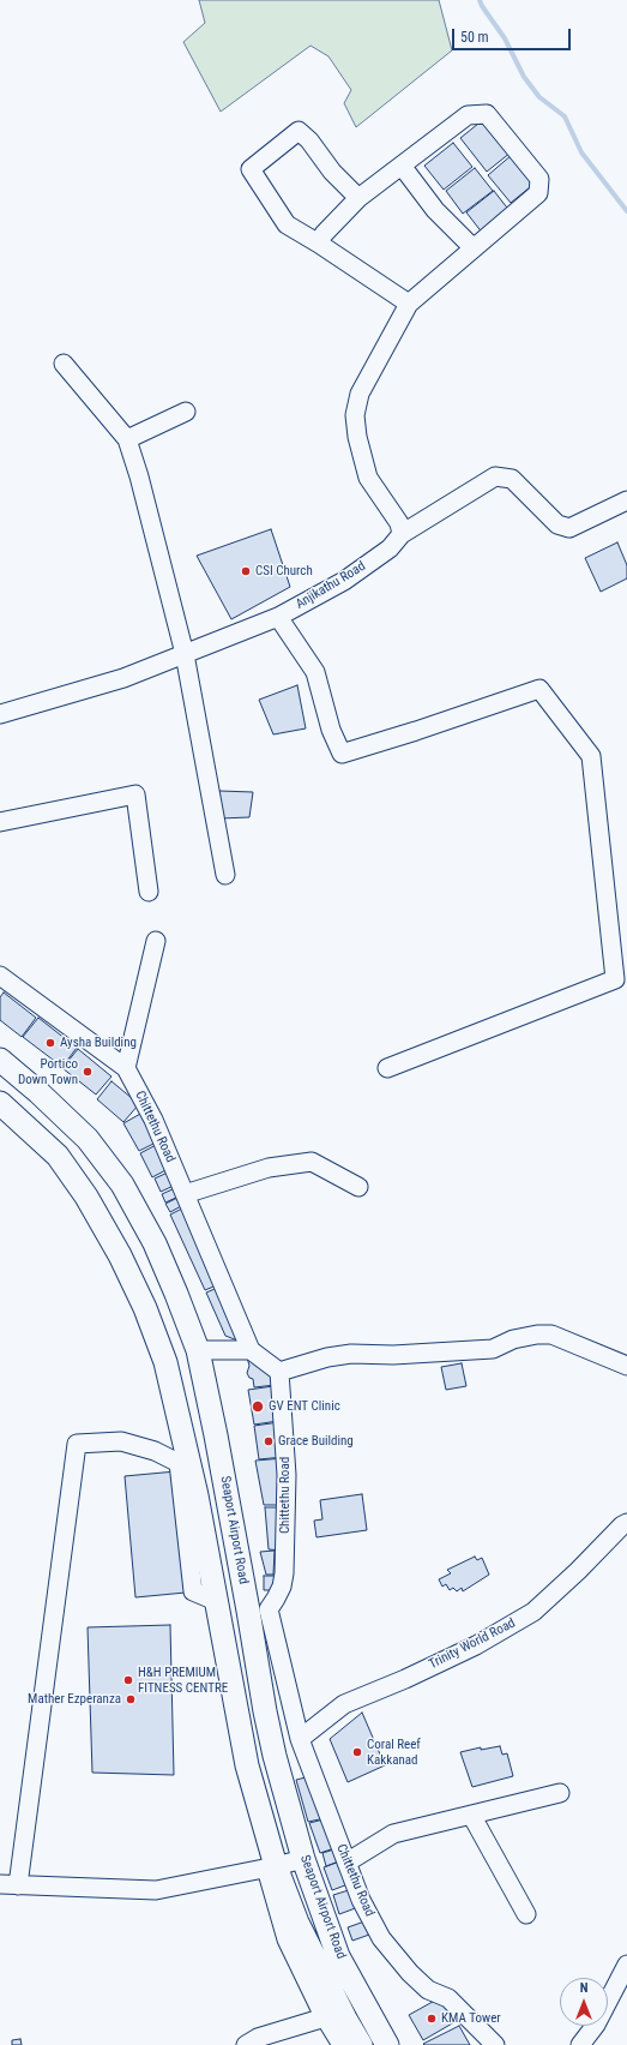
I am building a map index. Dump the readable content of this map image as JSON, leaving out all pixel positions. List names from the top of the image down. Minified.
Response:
{"streets":{"main road":["Seaport Airport Road"],"street":["Anjikathu Road","Chittethu Road","Trinity World Road"]},"crossings":[["Chittethu Road","Seaport Airport Road"],["Chittethu Road","Trinity World Road"]],"places":["CSI Church","Aysha Building","Portico Down Town","GV ENT Clinic","Grace Building","H&H PREMIUM FITNESS CENTRE","Mather Ezperanza","Coral Reef Kakkanad","KMA Tower"],"scale_bar":"50 m","north":"top"}
